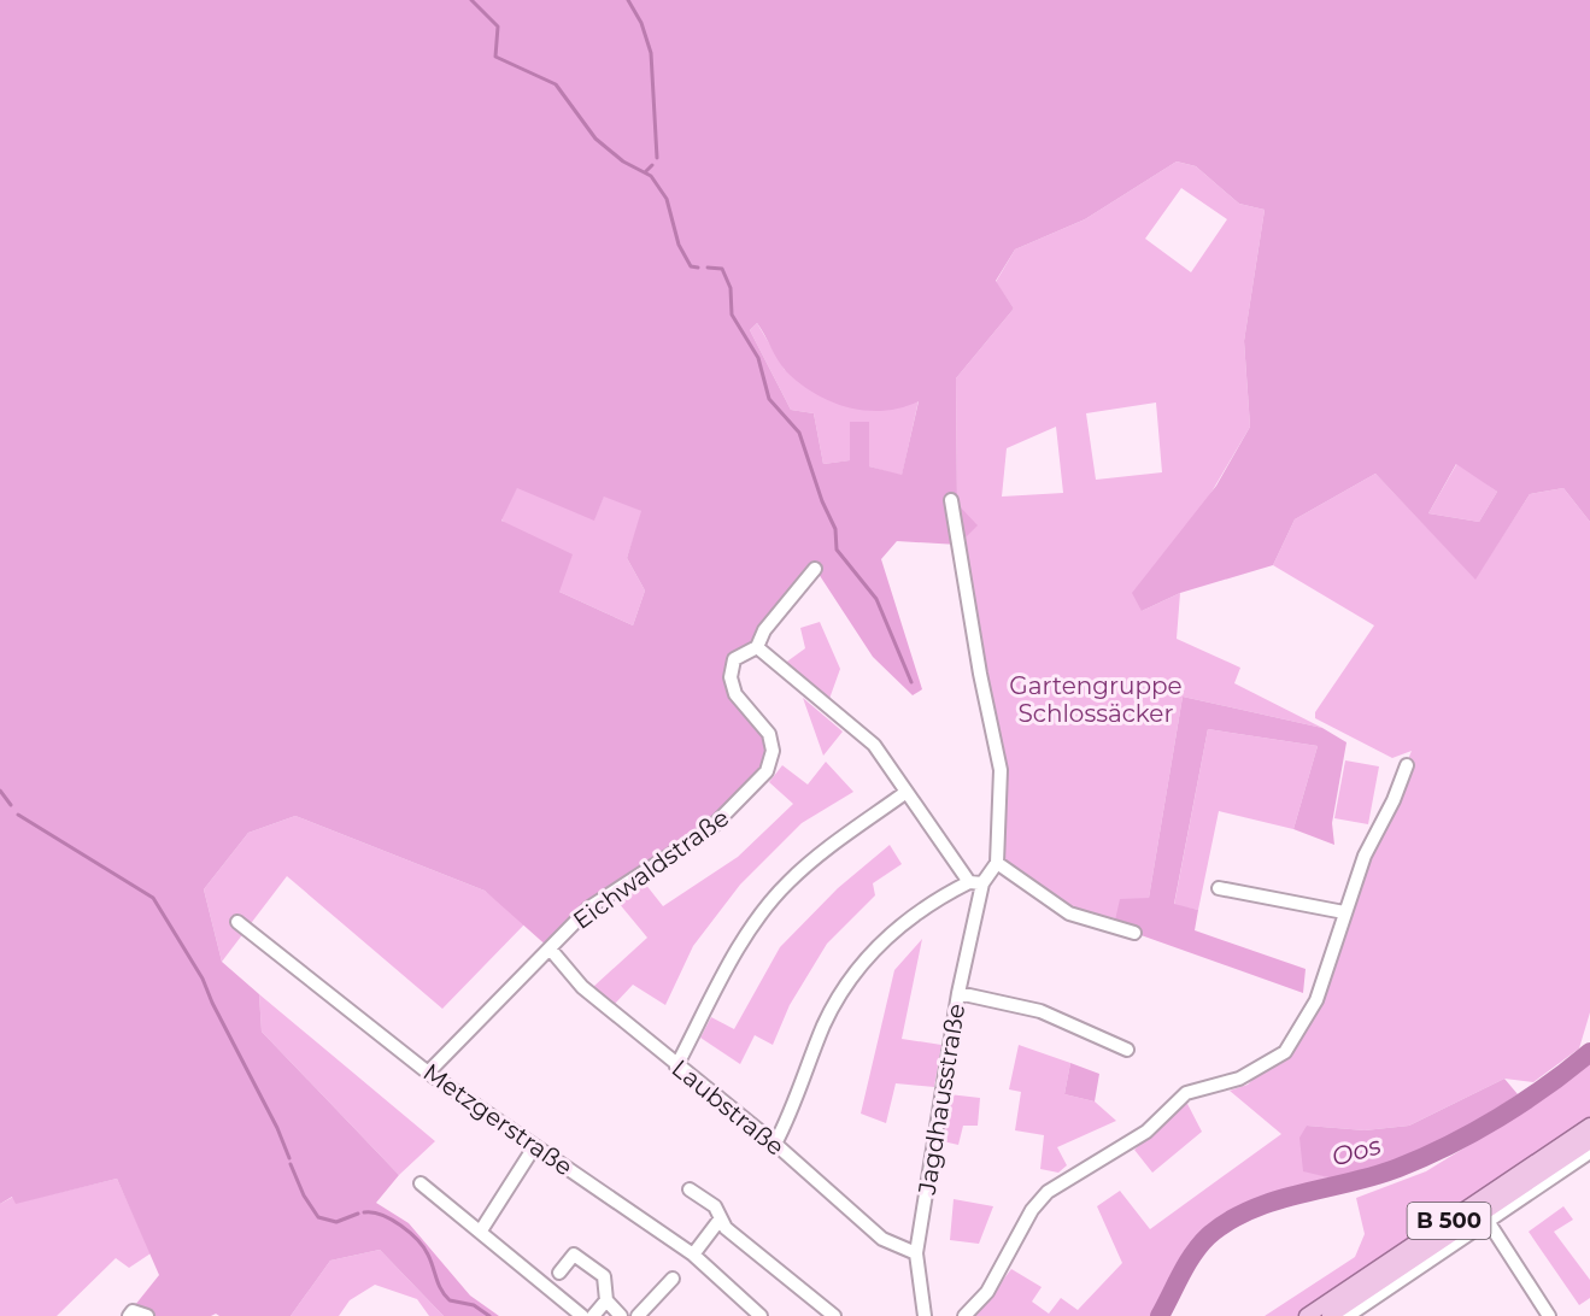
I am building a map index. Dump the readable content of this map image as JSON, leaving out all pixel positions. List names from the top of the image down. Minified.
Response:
{"streets":{"main road":["B 500"],"street":["Eichwaldstraße","Jagdhausstraße","Laubstraße","Metzgerstraße"]},"crossings":[["Eichwaldstraße","Laubstraße"],["Eichwaldstraße","Metzgerstraße"],["Jagdhausstraße","Laubstraße"]],"water":["Oos"],"parks":["Gartengruppe Schlossäcker"]}
